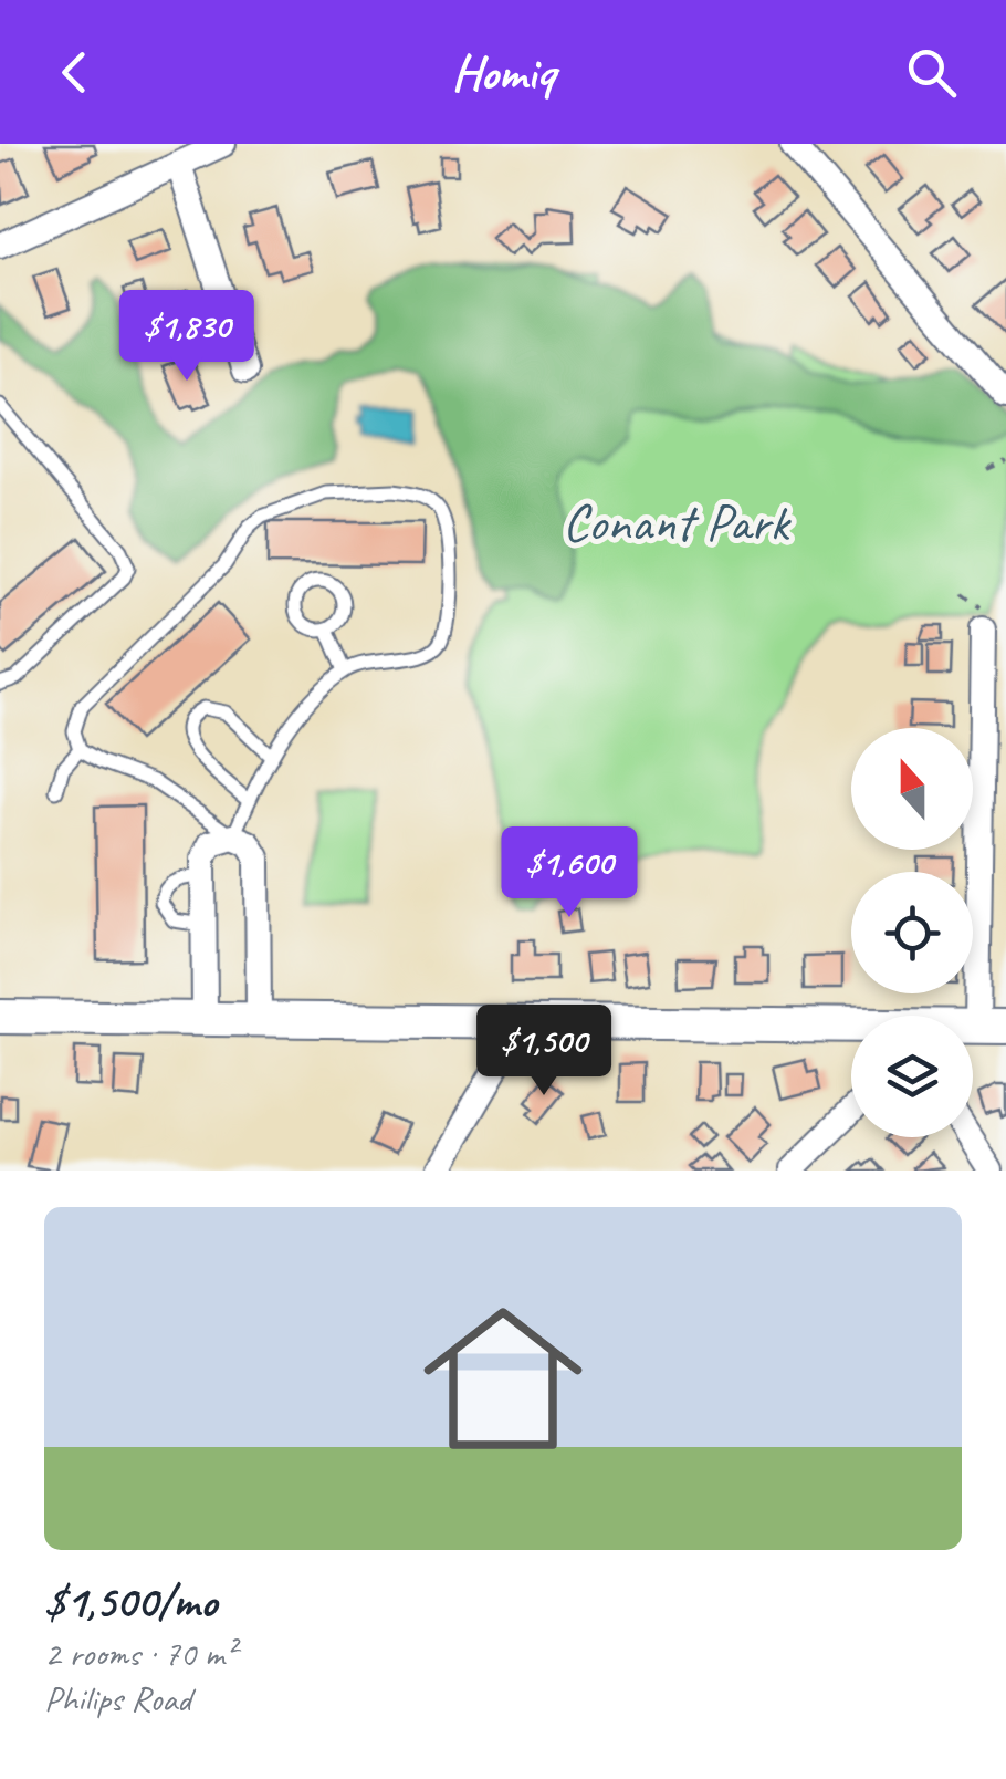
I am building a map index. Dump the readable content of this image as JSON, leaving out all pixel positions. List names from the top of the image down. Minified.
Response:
{"parks":["Conant Park"],"north":"top","page":{"header":"Homiq","price":["$1,830","$1,600","$1,500"],"list":[{"name":"$1,500/mo","note":"2 rooms · 70 m² · Philips Road"}]}}
